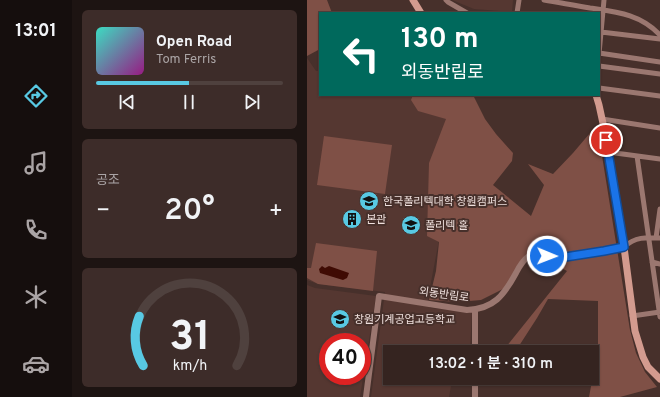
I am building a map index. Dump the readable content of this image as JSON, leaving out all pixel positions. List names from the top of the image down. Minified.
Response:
{"streets":{"street":["외동반림로"]},"places":{"school or university":["한국폴리텍대학 창원캠퍼스","폴리텍 홀","창원기계공업고등학교"],"building":["본관"]},"page":{"tabs":"13:01","turn":["130 m","외동반림로"],"song":["Open Road","Tom Ferris"],"tile":"공조","heat":["−","20°","+"],"limit":"40","trip":"13:02 · 1 분 · 310 m","gauge":["31","km/h"]}}
